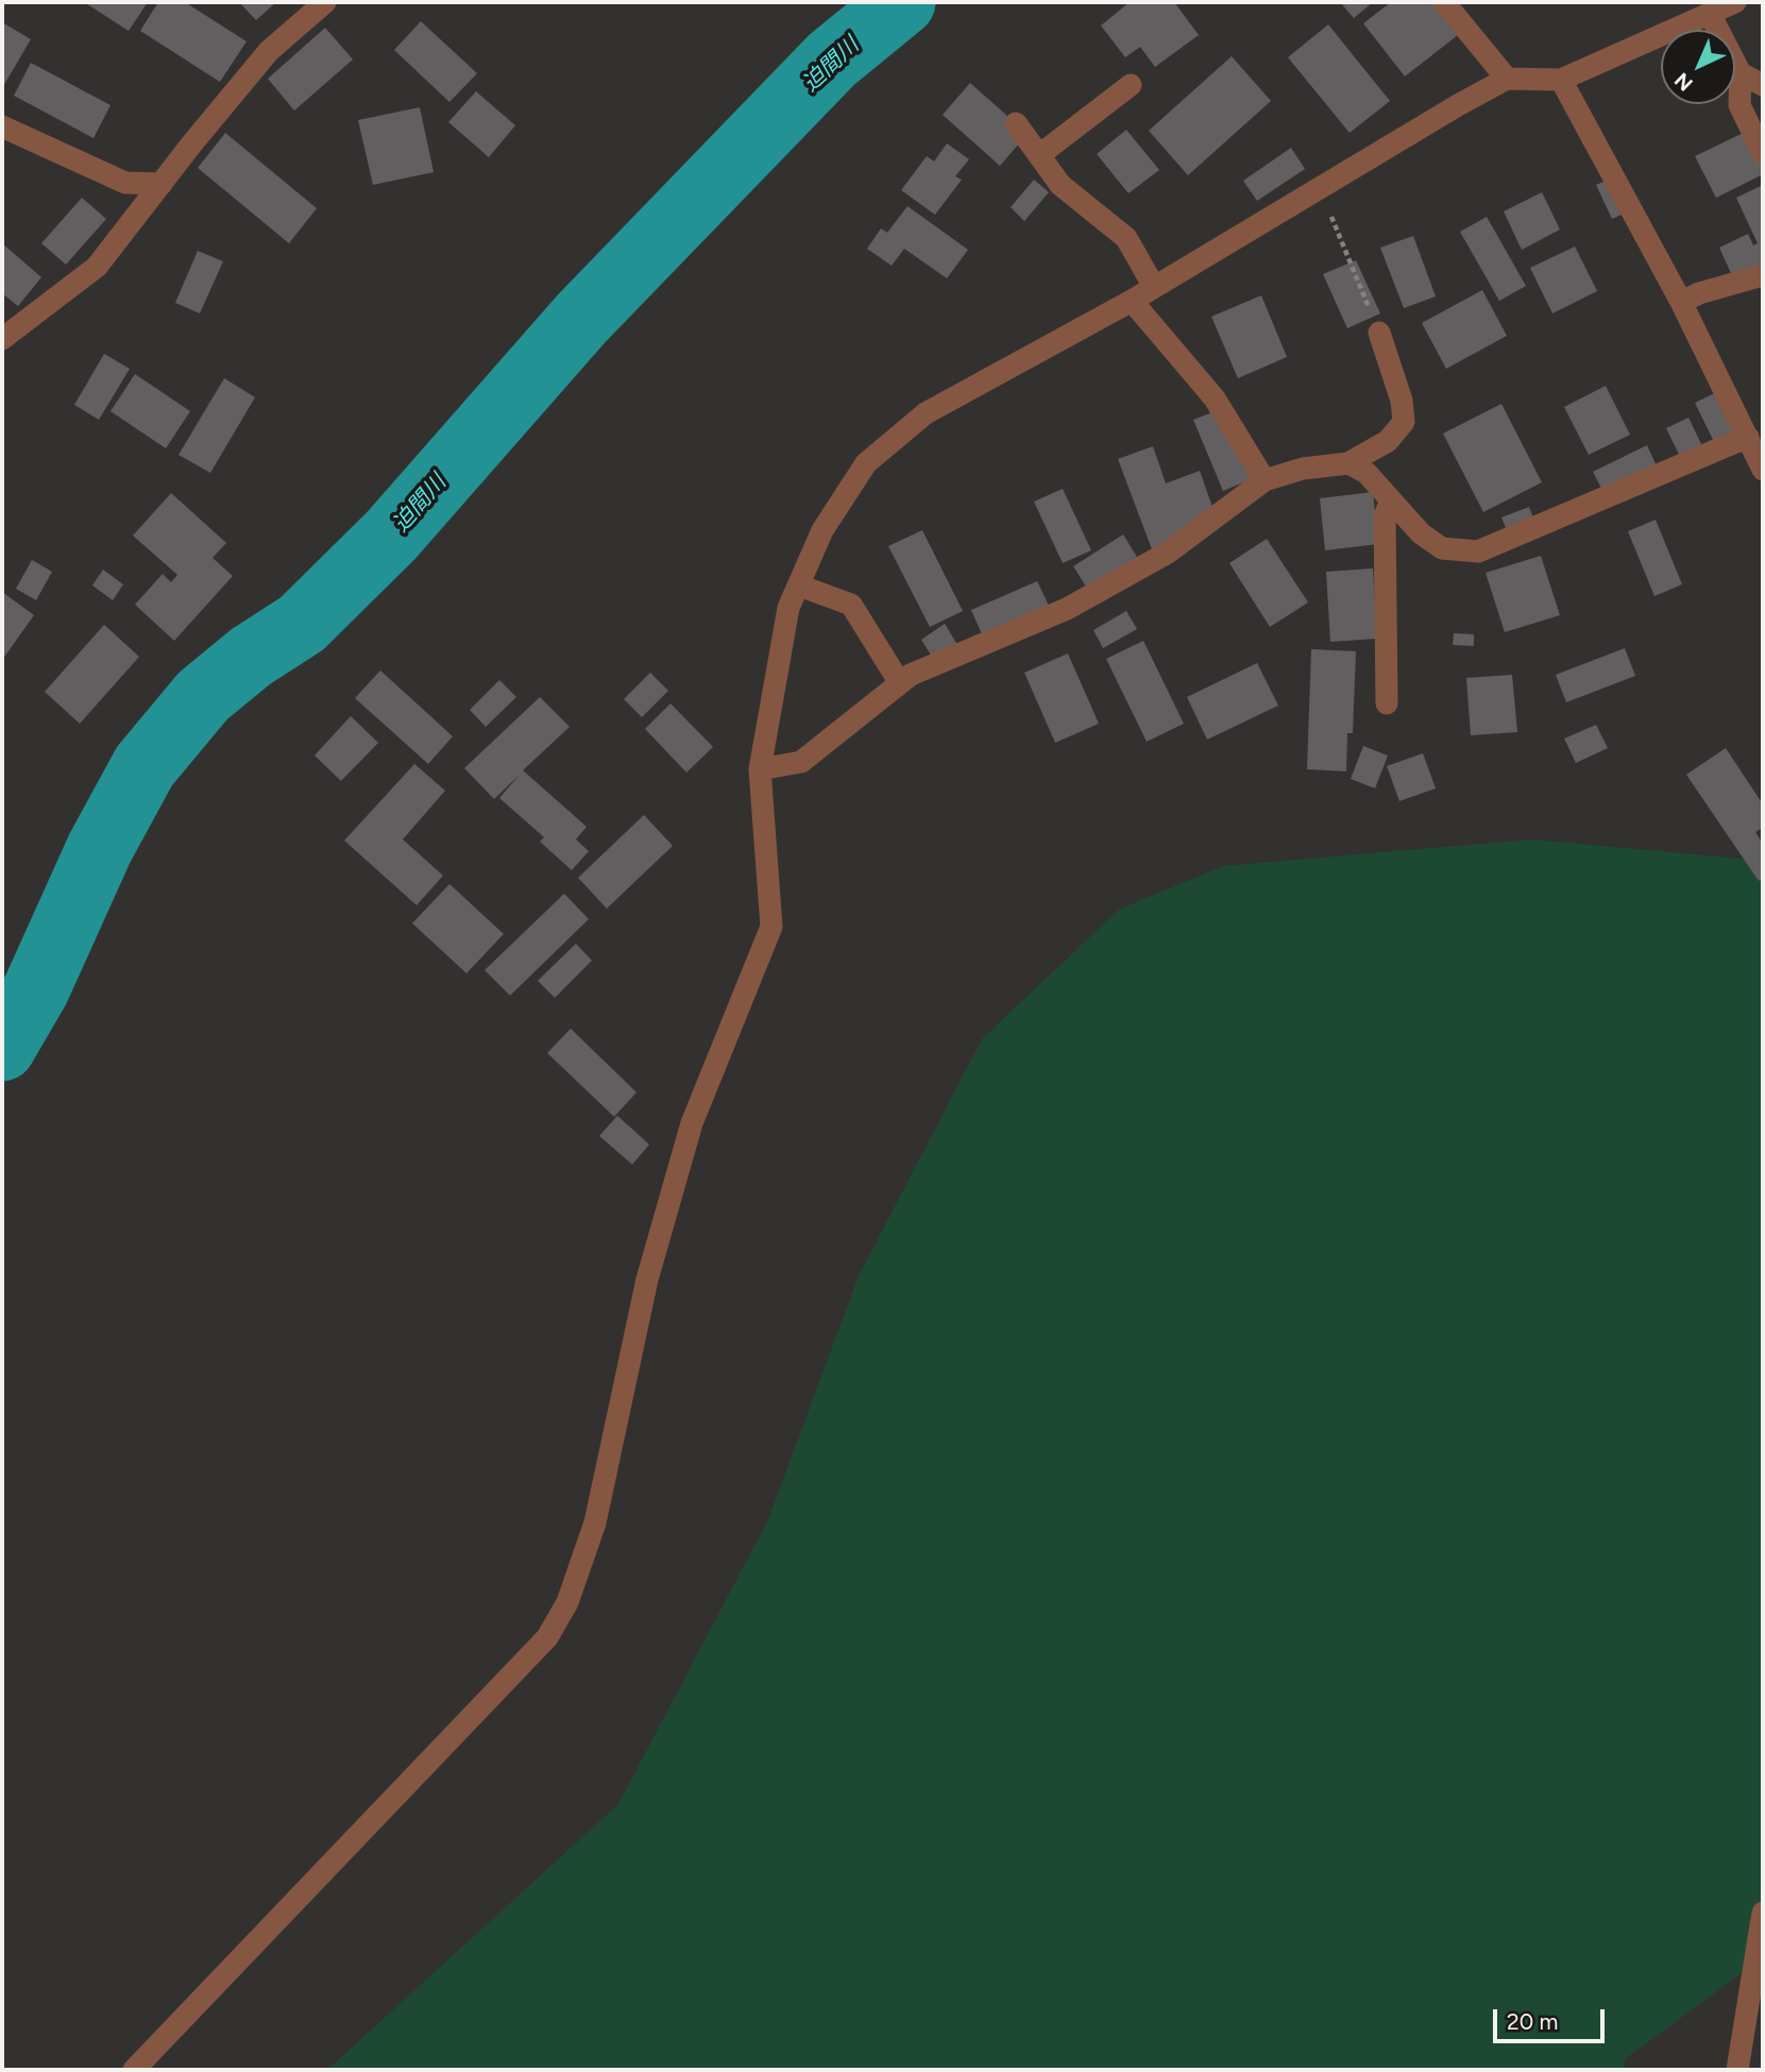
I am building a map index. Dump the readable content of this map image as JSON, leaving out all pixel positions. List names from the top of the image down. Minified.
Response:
{"water":["迫間川"],"scale_bar":"20 m","north":"bottom left"}
